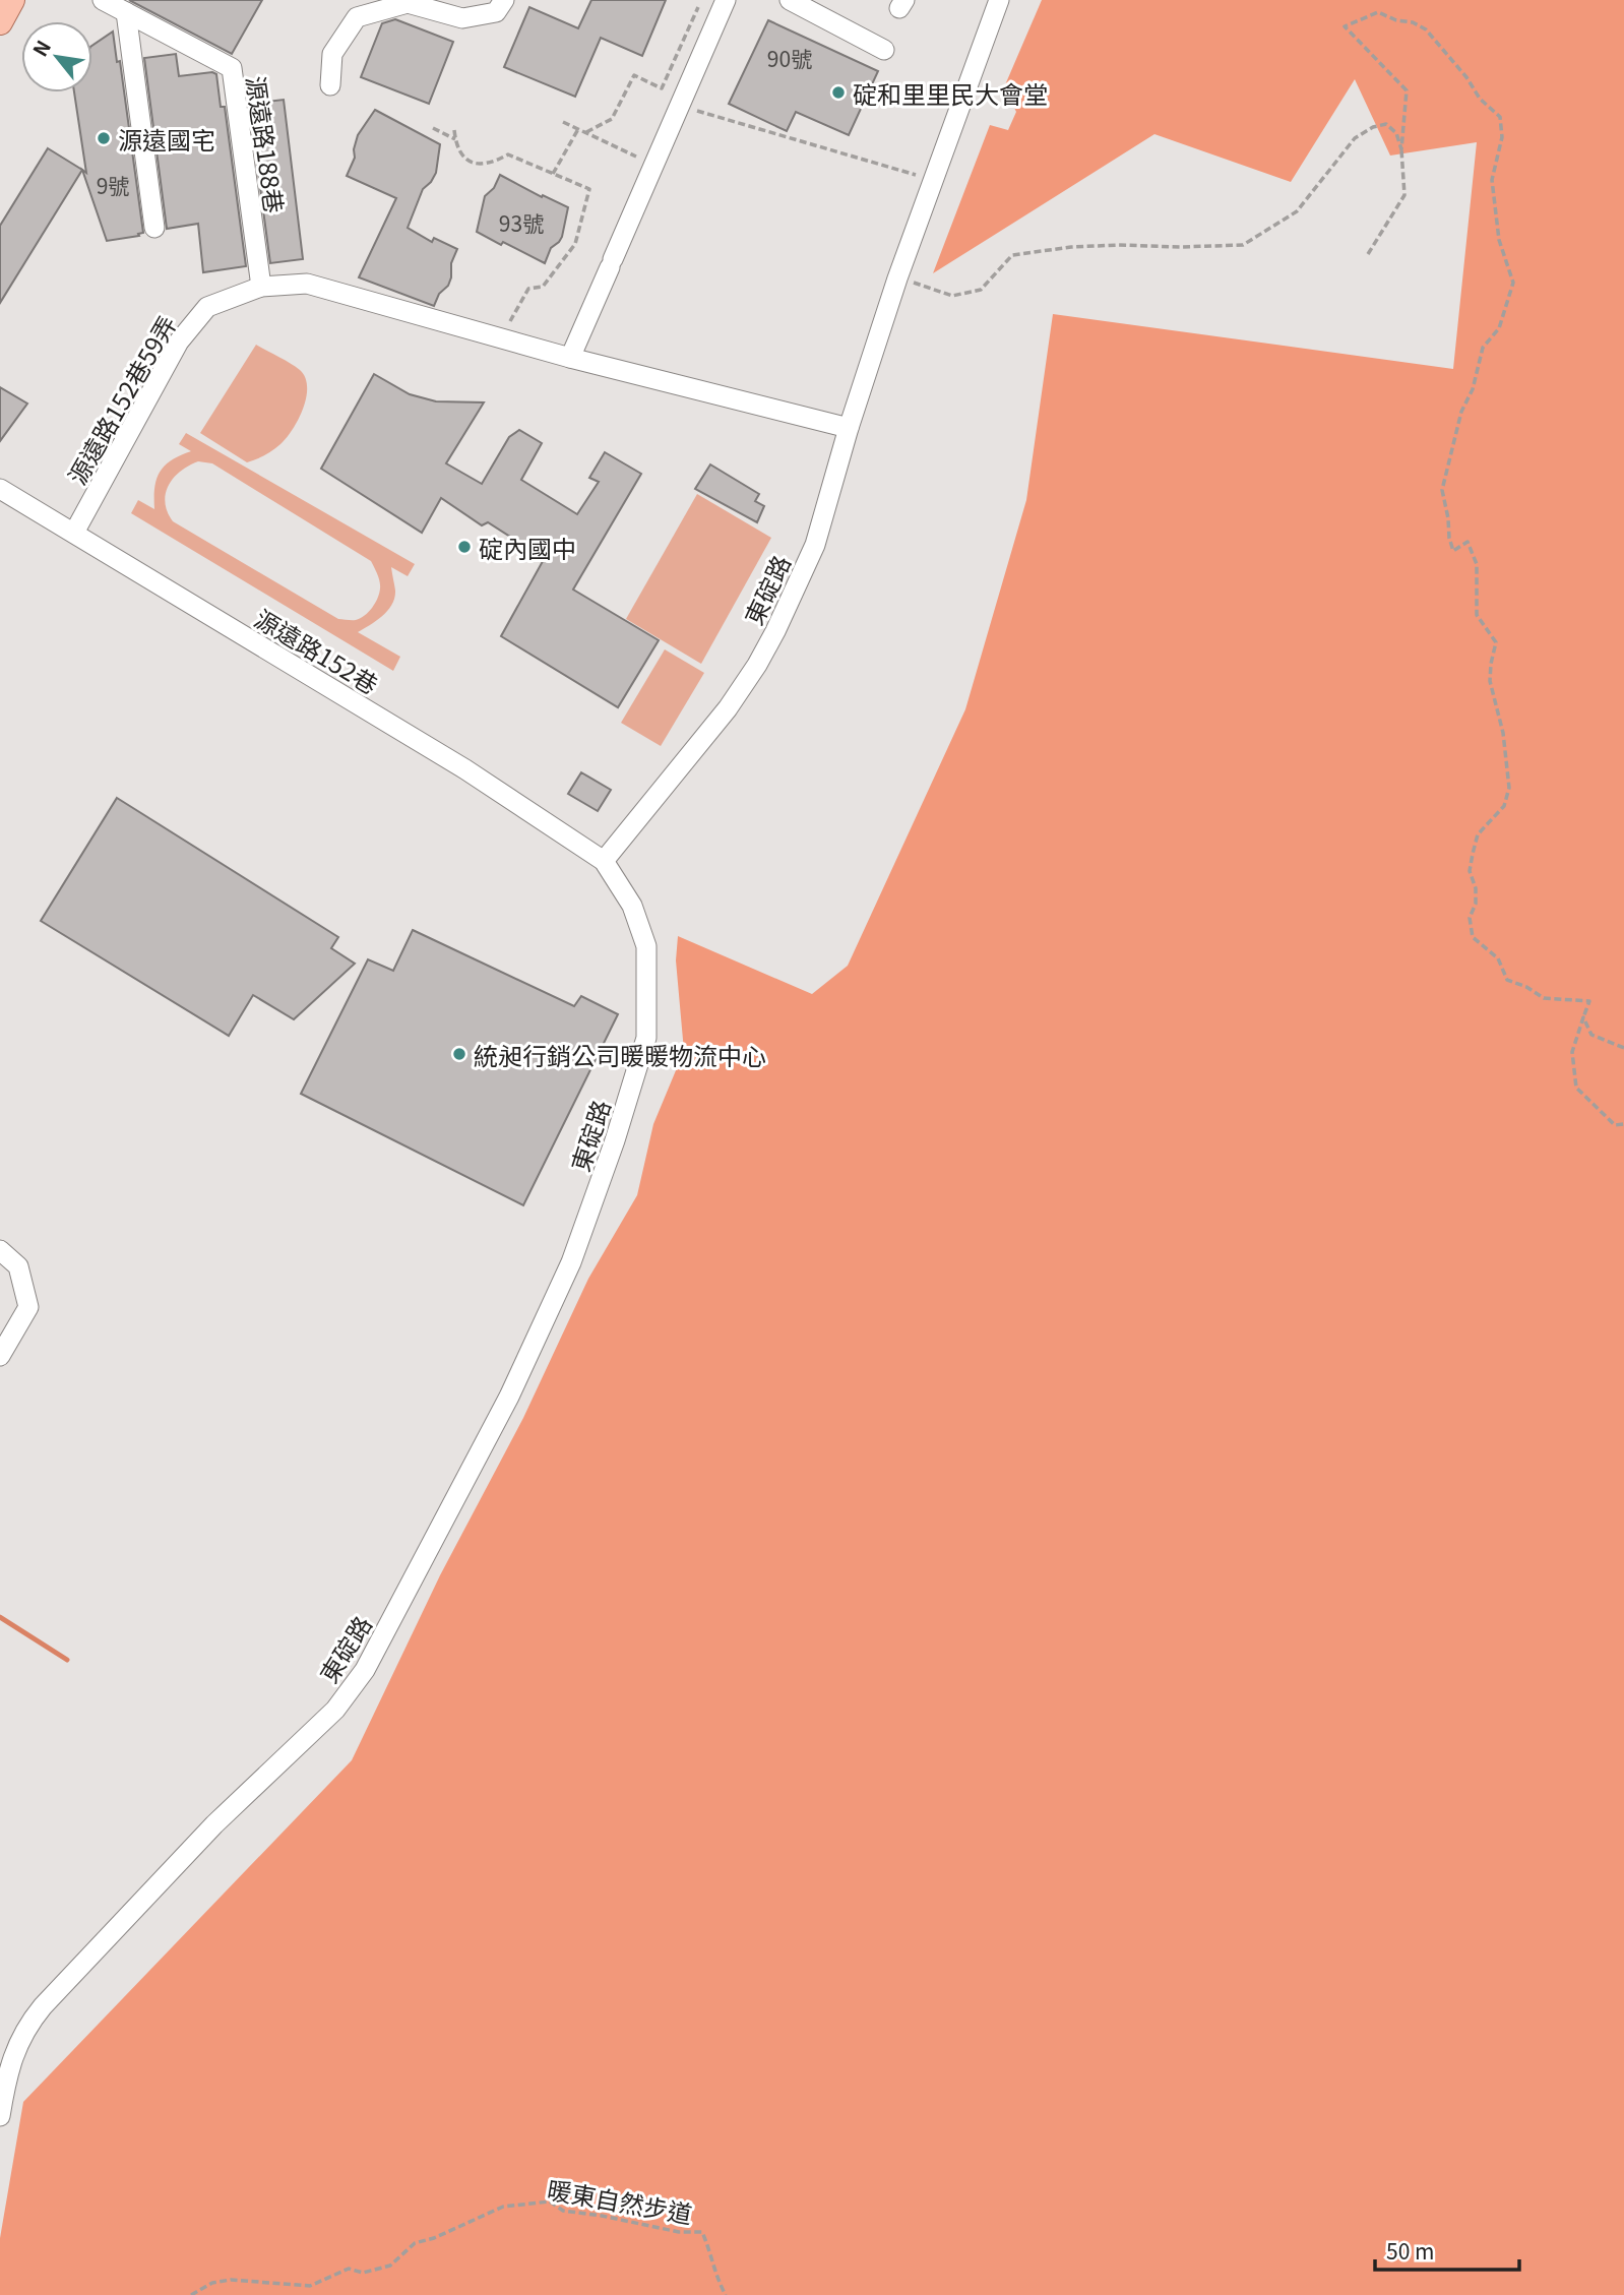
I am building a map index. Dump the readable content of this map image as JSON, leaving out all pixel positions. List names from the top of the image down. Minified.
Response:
{"streets":{"street":["源遠路188巷","源遠路152巷59弄","東碇路","源遠路152巷"],"path":["暖東自然步道"]},"crossings":[["源遠路188巷","源遠路152巷59弄"],["源遠路152巷59弄","東碇路"],["源遠路152巷59弄","源遠路152巷"],["東碇路","源遠路152巷"]],"places":["碇和里里民大會堂","源遠國宅","碇內國中","統昶行銷公司暖暖物流中心"],"house_numbers":["90號","9號","93號"],"scale_bar":"50 m","north":"top left"}
